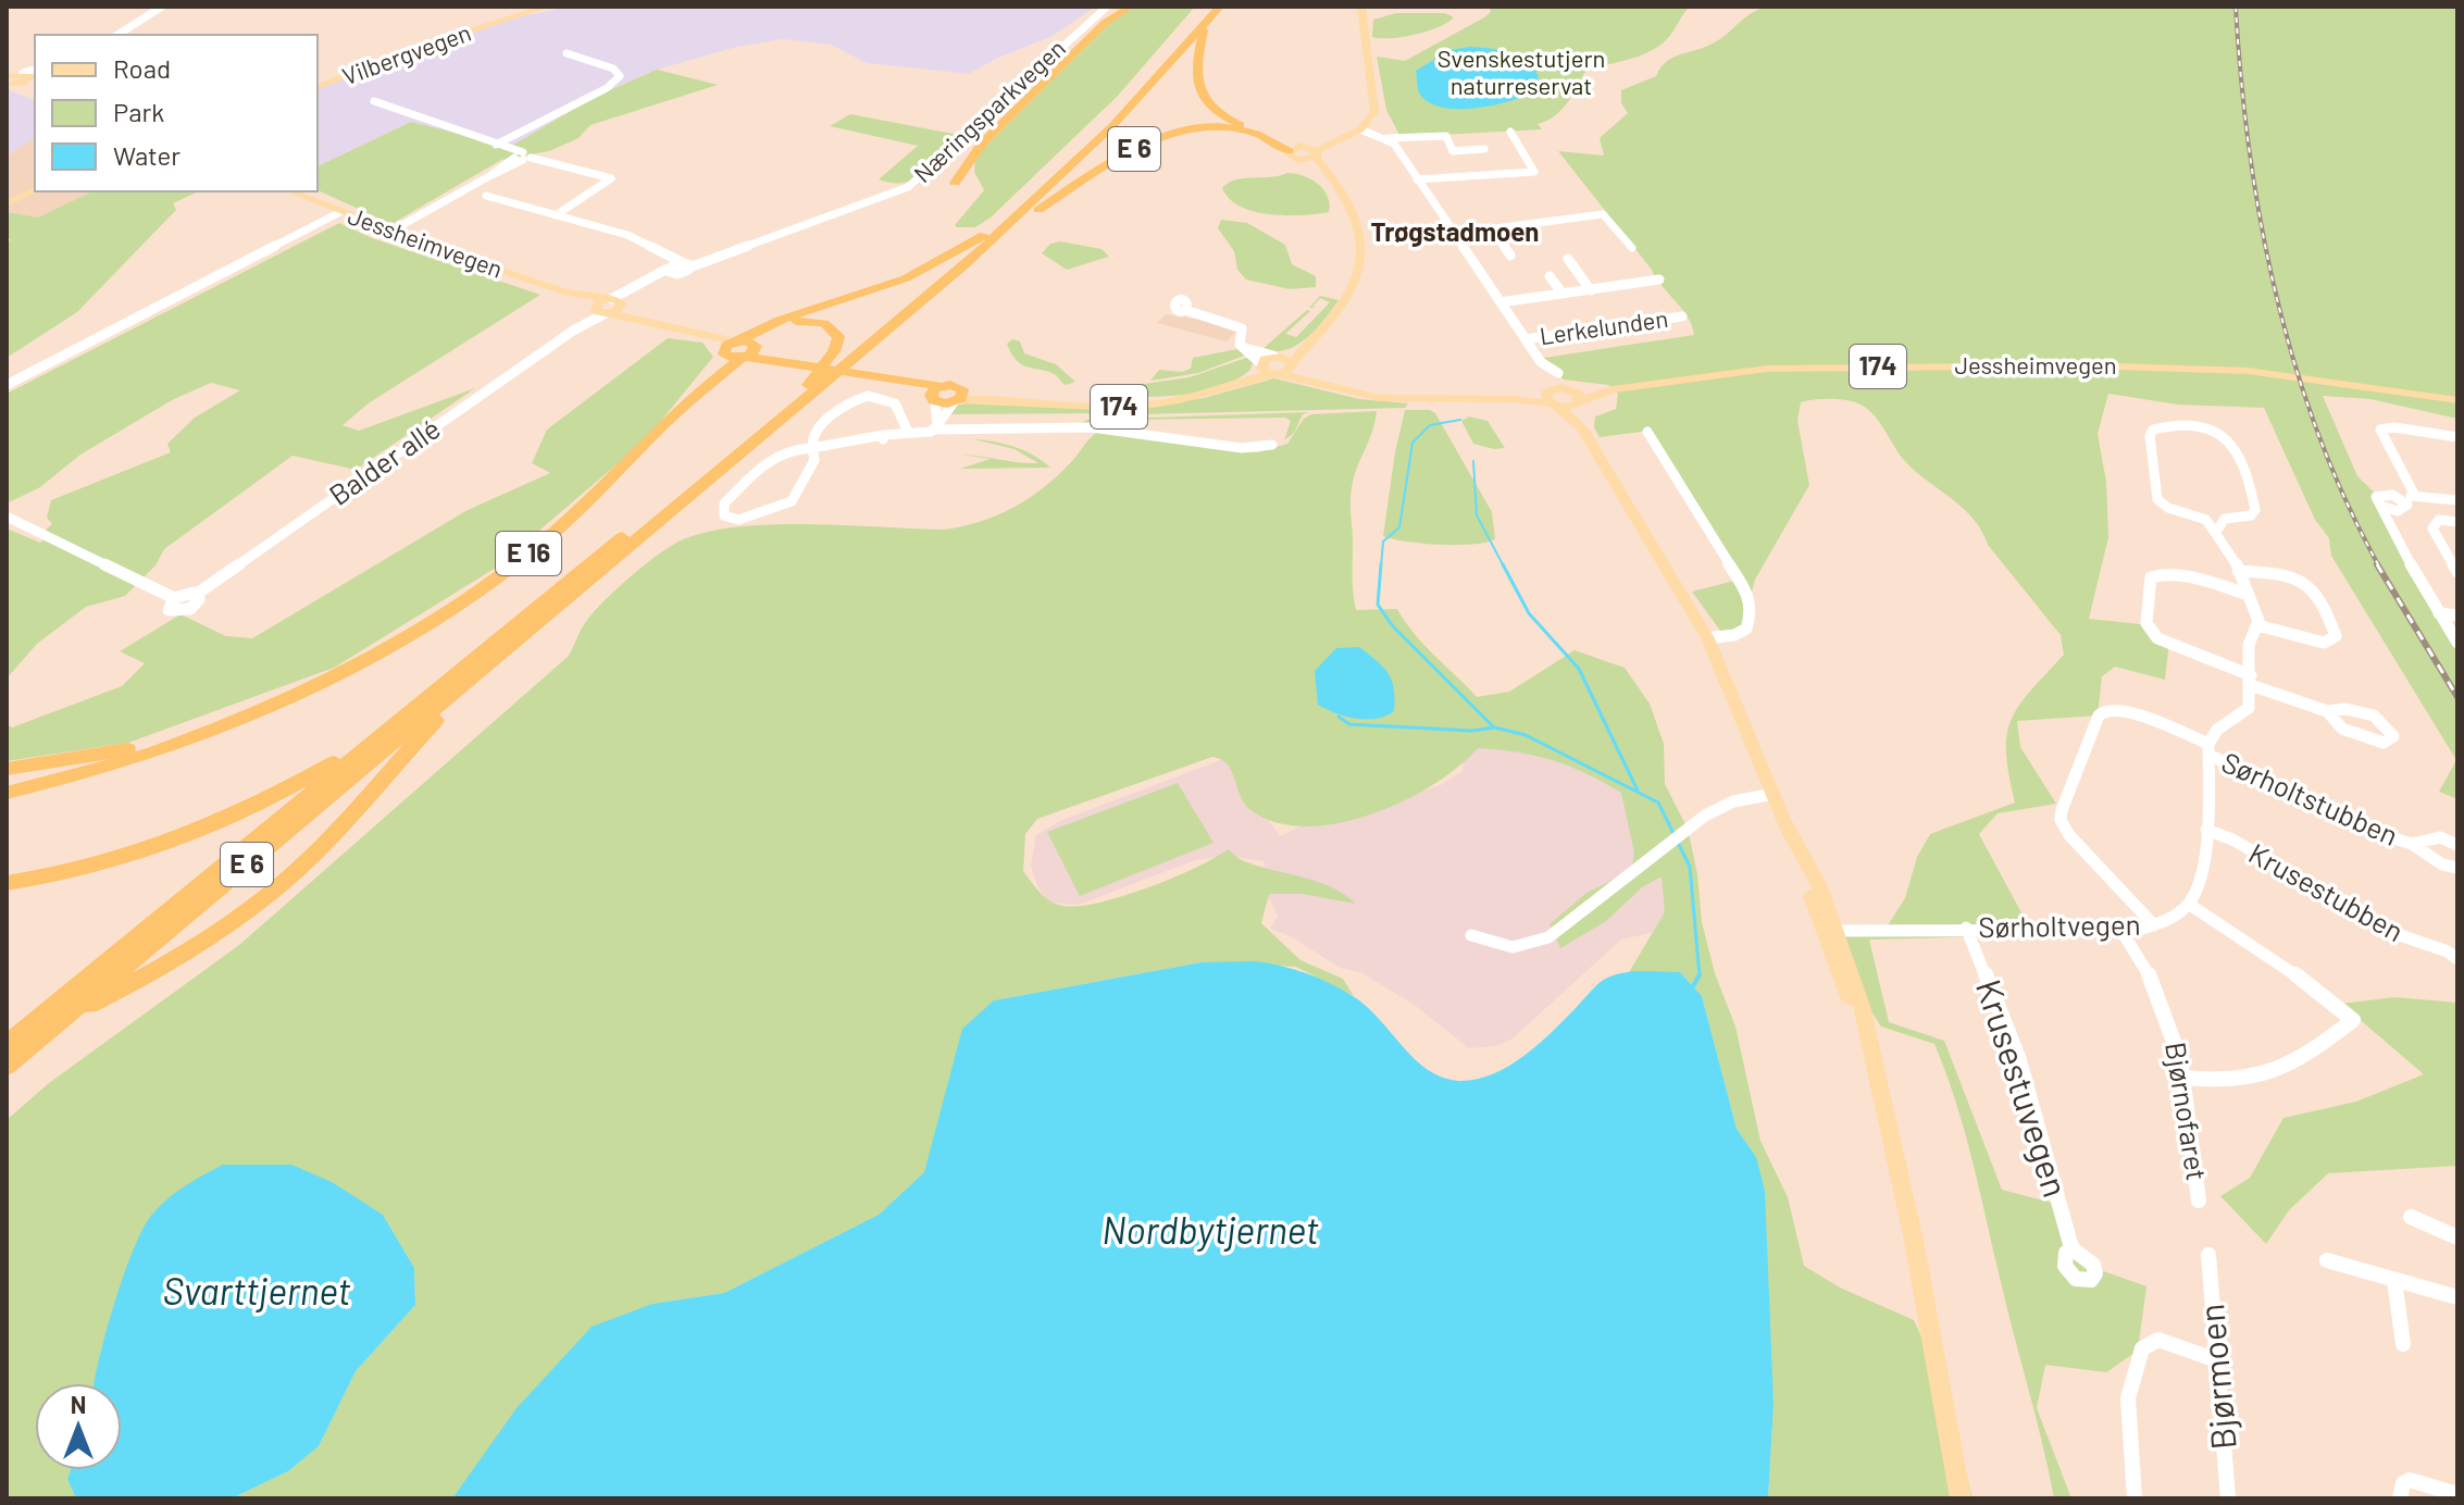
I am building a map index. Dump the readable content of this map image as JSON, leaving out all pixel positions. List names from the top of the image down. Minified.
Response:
{"streets":{"highway":["E 6","Jessheimvegen","E 16"],"main road":["Vilbergvegen","174"],"street":["Næringsparkvegen","Lerkelunden","Balder allé","Sørholtstubben","Krusestubben","Sørholtvegen","Krusestuvegen","Bjørnofaret","Bjørmoen"]},"crossings":[["Næringsparkvegen","Jessheimvegen"],["E 6","Jessheimvegen"],["E 6","E 16"],["Jessheimvegen","174"],["Jessheimvegen","Balder allé"],["Jessheimvegen","E 16"],["Sørholtstubben","Sørholtvegen"],["Sørholtvegen","Krusestuvegen"],["Sørholtvegen","Bjørnofaret"]],"districts":["Trøgstadmoen"],"water":["Nordbytjernet","Svarttjernet"],"parks":["Svenskestutjern naturreservat"],"legend":["Road","Park","Water"],"north":"top"}
